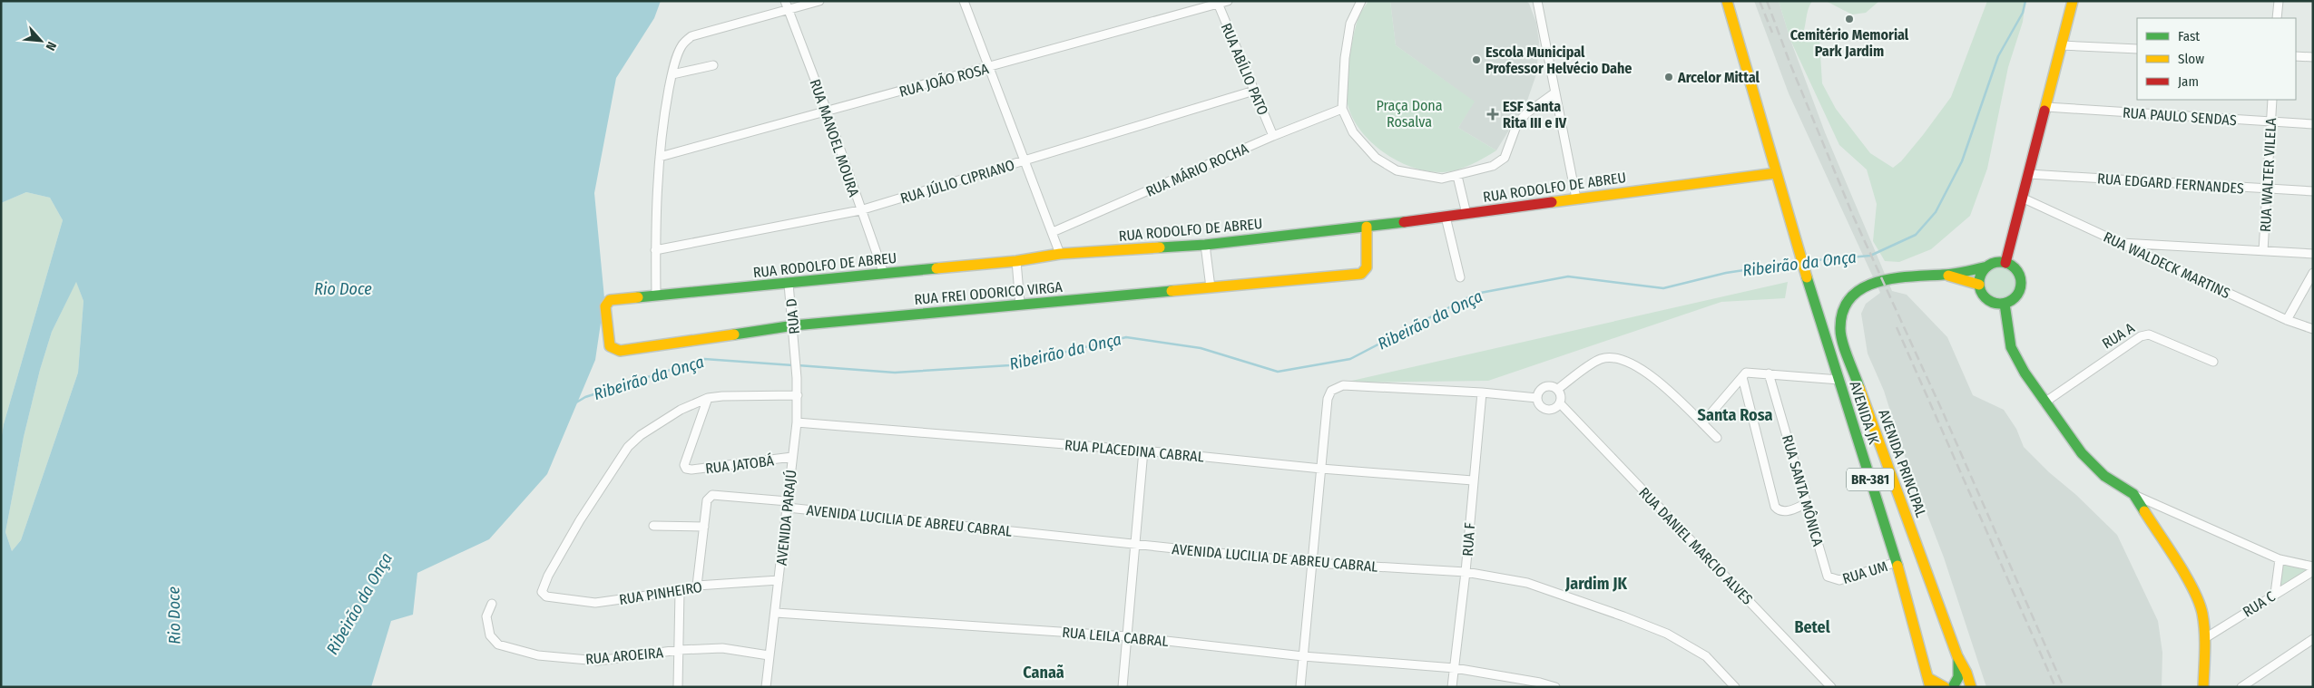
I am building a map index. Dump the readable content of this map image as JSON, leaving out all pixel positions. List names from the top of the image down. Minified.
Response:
{"streets":{"street":["RUA ABÍLIO PATO","RUA JOÃO ROSA","RUA PAULO SENDAS","RUA MANOEL MOURA","RUA MÁRIO ROCHA","RUA WALTER VILELA","RUA JÚLIO CIPRIANO","RUA EDGARD FERNANDES","RUA RODOLFO DE ABREU","RUA WALDECK MARTINS","RUA FREI ODORICO VIRGA","RUA D","RUA A","AVENIDA JK","RUA PLACEDINA CABRAL","AVENIDA PRINCIPAL","RUA JATOBÁ","BR-381","RUA SANTA MÔNICA","AVENIDA PARAJÚ","AVENIDA LUCILIA DE ABREU CABRAL","RUA F","RUA DANIEL MARCIO ALVES","RUA UM","RUA PINHEIRO","RUA C","RUA LEILA CABRAL","RUA AROEIRA"]},"crossings":[["RUA ABÍLIO PATO","RUA JOÃO ROSA"],["RUA ABÍLIO PATO","RUA MÁRIO ROCHA"],["RUA ABÍLIO PATO","RUA JÚLIO CIPRIANO"],["RUA JOÃO ROSA","RUA MANOEL MOURA"],["RUA PAULO SENDAS","RUA WALTER VILELA"],["RUA MANOEL MOURA","RUA JÚLIO CIPRIANO"],["RUA MANOEL MOURA","RUA RODOLFO DE ABREU"],["RUA WALTER VILELA","RUA EDGARD FERNANDES"],["RUA RODOLFO DE ABREU","RUA FREI ODORICO VIRGA"],["RUA RODOLFO DE ABREU","RUA D"],["RUA RODOLFO DE ABREU","AVENIDA JK"],["RUA RODOLFO DE ABREU","BR-381"],["RUA FREI ODORICO VIRGA","RUA D"],["RUA D","AVENIDA PARAJÚ"],["AVENIDA JK","BR-381"],["AVENIDA JK","RUA UM"],["RUA PLACEDINA CABRAL","AVENIDA PARAJÚ"],["RUA PLACEDINA CABRAL","RUA F"],["RUA JATOBÁ","AVENIDA PARAJÚ"],["RUA JATOBÁ","RUA PINHEIRO"],["RUA SANTA MÔNICA","RUA UM"],["AVENIDA PARAJÚ","AVENIDA LUCILIA DE ABREU CABRAL"],["AVENIDA PARAJÚ","RUA PINHEIRO"],["AVENIDA PARAJÚ","RUA LEILA CABRAL"],["AVENIDA PARAJÚ","RUA AROEIRA"],["AVENIDA LUCILIA DE ABREU CABRAL","RUA F"],["RUA F","RUA LEILA CABRAL"]],"districts":["Santa Rosa","Jardim JK","Betel","Canaã"],"water":["Ribeirão da Onça","Rio Doce"],"parks":["Praça Dona Rosalva"],"places":{"other":["Cemitério Memorial Park Jardim","Escola Municipal Professor Helvécio Dahe","Arcelor Mittal"],"health":["ESF Santa Rita III e IV"]},"legend":["Fast","Slow","Jam"],"north":"bottom right"}
